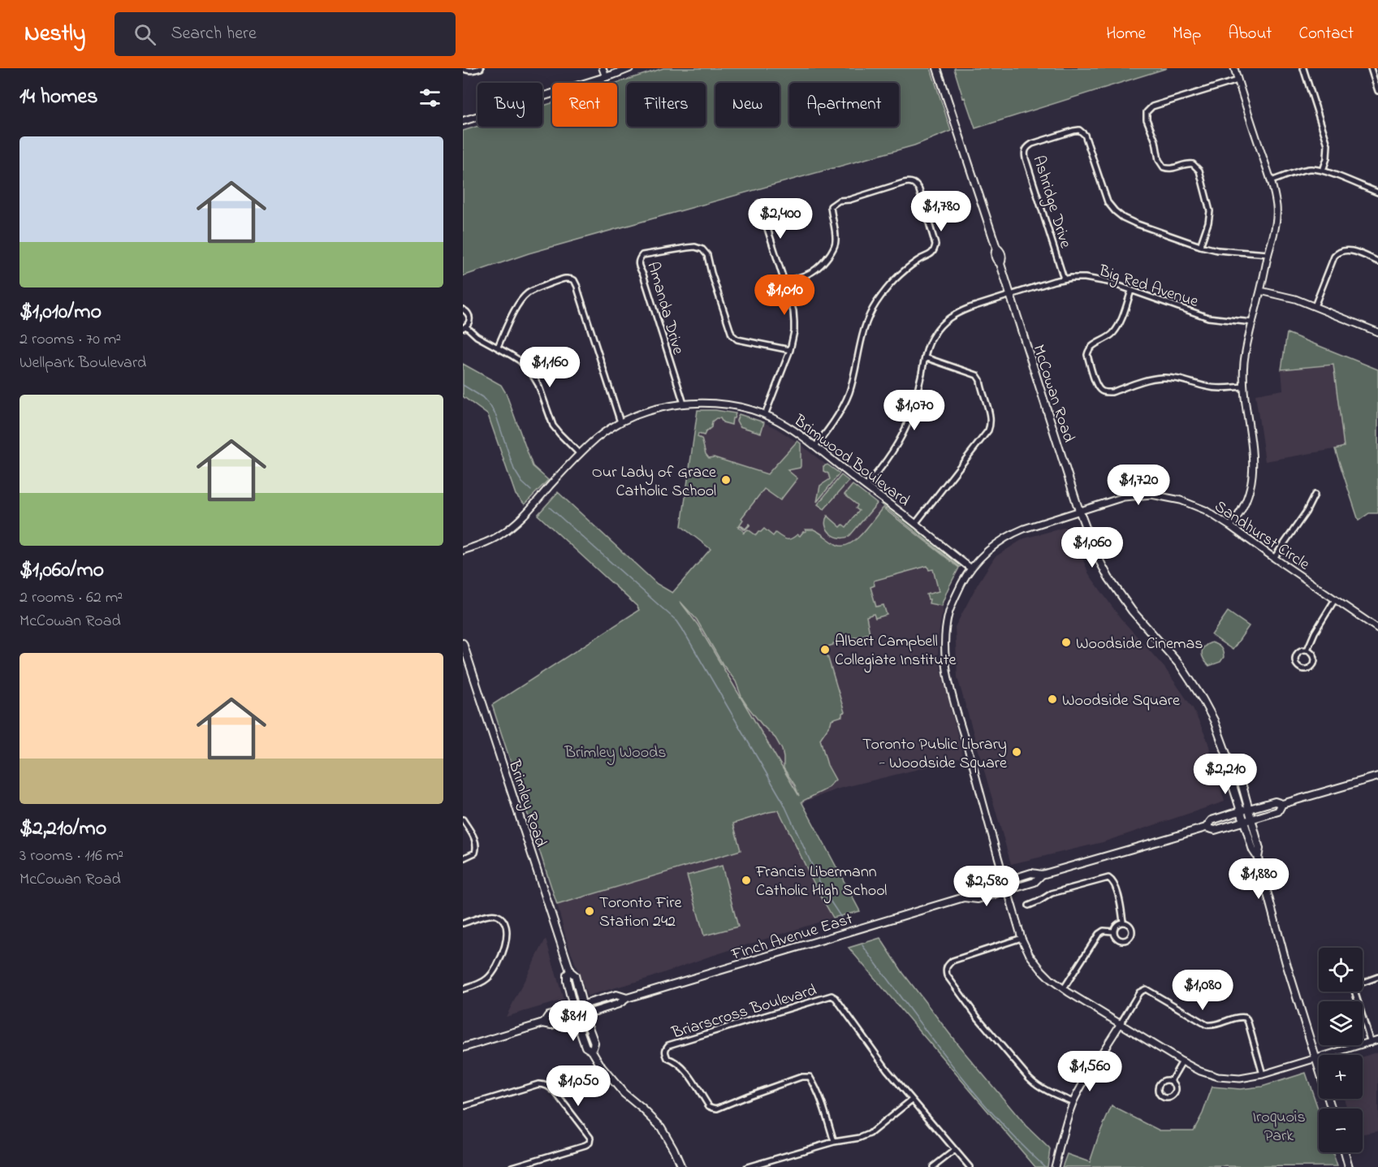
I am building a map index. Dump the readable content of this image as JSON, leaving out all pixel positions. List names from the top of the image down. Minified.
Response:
{"streets":{"main road":["McCowan Road","Brimley Road","Finch Avenue East"],"street":["Ashridge Drive","Big Red Avenue","Amanda Drive","Brimwood Boulevard","Sandhurst Circle","Briarscross Boulevard"]},"crossings":[["Ashridge Drive","Big Red Avenue"],["Big Red Avenue","McCowan Road"],["Big Red Avenue","Brimwood Boulevard"],["Amanda Drive","Brimwood Boulevard"],["McCowan Road","Sandhurst Circle"],["McCowan Road","Finch Avenue East"],["Brimwood Boulevard","Sandhurst Circle"],["Sandhurst Circle","Finch Avenue East"],["Brimley Road","Finch Avenue East"]],"parks":["Brimley Woods","Iroquois Park"],"places":["Our Lady of Grace Catholic School","Woodside Cinemas","Albert Campbell Collegiate Institute","Woodside Square","Toronto Public Library - Woodside Square","Francis Libermann Catholic High School","Toronto Fire Station 242"],"page":{"header":"Nestly","search":"Search here","nav":["Home","Map","About","Contact"],"heading":"14 homes","chip":["Buy","Rent","Filters","New","Apartment"],"list":[{"name":"$1,010/mo","note":"2 rooms · 70 m² · Wellpark Boulevard"},{"name":"$1,060/mo","note":"2 rooms · 62 m² · McCowan Road"},{"name":"$2,210/mo","note":"3 rooms · 116 m² · McCowan Road"}],"price":["$1,780","$2,400","$1,010","$1,160","$1,070","$1,720","$1,060","$2,210","$1,880","$2,580","$1,080","$811","$1,560","$1,050"],"map_buttons":["+","−"]}}
